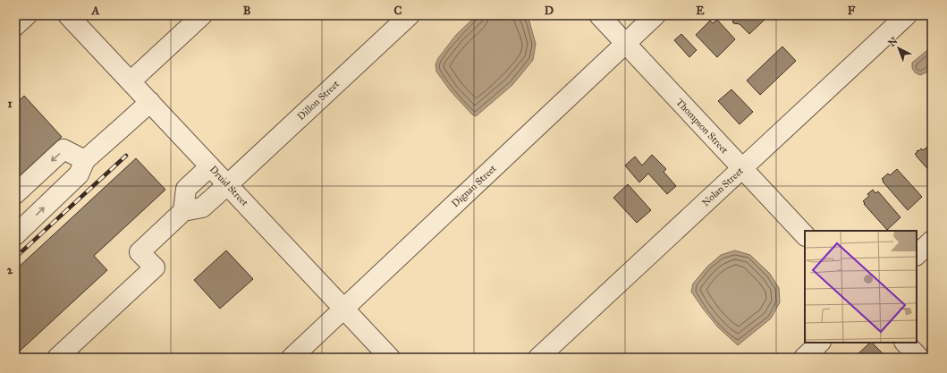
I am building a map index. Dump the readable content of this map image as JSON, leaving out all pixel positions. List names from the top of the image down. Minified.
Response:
{"streets":{"street":["Dillon Street","Thompson Street","Druid Street","Dignan Street","Nolan Street"]},"crossings":[["Dillon Street","Druid Street"],["Thompson Street","Dignan Street"],["Thompson Street","Nolan Street"],["Druid Street","Dignan Street"]],"north":"top left","grid":{"columns":["A","B","C","D","E","F"],"rows":["1","2"]}}
